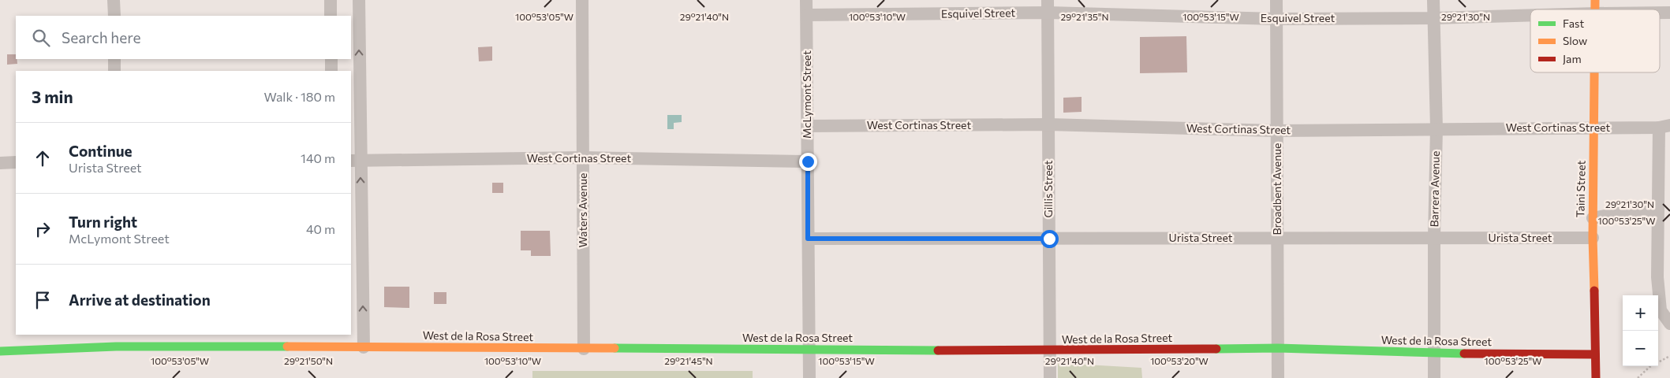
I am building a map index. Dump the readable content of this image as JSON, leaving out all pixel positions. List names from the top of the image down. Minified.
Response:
{"streets":{"street":["Esquivel Street","McLymont Street","West Cortinas Street","Gillis Street","Broadbent Avenue","Barrera Avenue","Taini Street","Waters Avenue","Urista Street","West de la Rosa Street"]},"crossings":[["Esquivel Street","McLymont Street"],["Esquivel Street","Gillis Street"],["Esquivel Street","Broadbent Avenue"],["Esquivel Street","Barrera Avenue"],["McLymont Street","West Cortinas Street"],["McLymont Street","Urista Street"],["McLymont Street","West de la Rosa Street"],["West Cortinas Street","Gillis Street"],["West Cortinas Street","Broadbent Avenue"],["West Cortinas Street","Barrera Avenue"],["West Cortinas Street","Taini Street"],["West Cortinas Street","Waters Avenue"],["Gillis Street","Urista Street"],["Gillis Street","West de la Rosa Street"],["Broadbent Avenue","Urista Street"],["Broadbent Avenue","West de la Rosa Street"],["Barrera Avenue","Urista Street"],["Barrera Avenue","West de la Rosa Street"],["Taini Street","Urista Street"],["Taini Street","West de la Rosa Street"],["Waters Avenue","West de la Rosa Street"]],"legend":["Fast","Slow","Jam"],"page":{"search":"Search here","heading":["3 min","Walk · 180 m"],"list":[["Continue","Urista Street","140 m"],["Turn right","McLymont Street","40 m"],"Arrive at destination"],"map_buttons":["+","−"]},"coordinates":["29°21'35\"N","100°53'05\"W","29°21'40\"N","100°53'10\"W","100°53'15\"W","29°21'30\"N","100°53'25\"W","29°21'50\"N","29°21'45\"N","100°53'20\"W"]}
